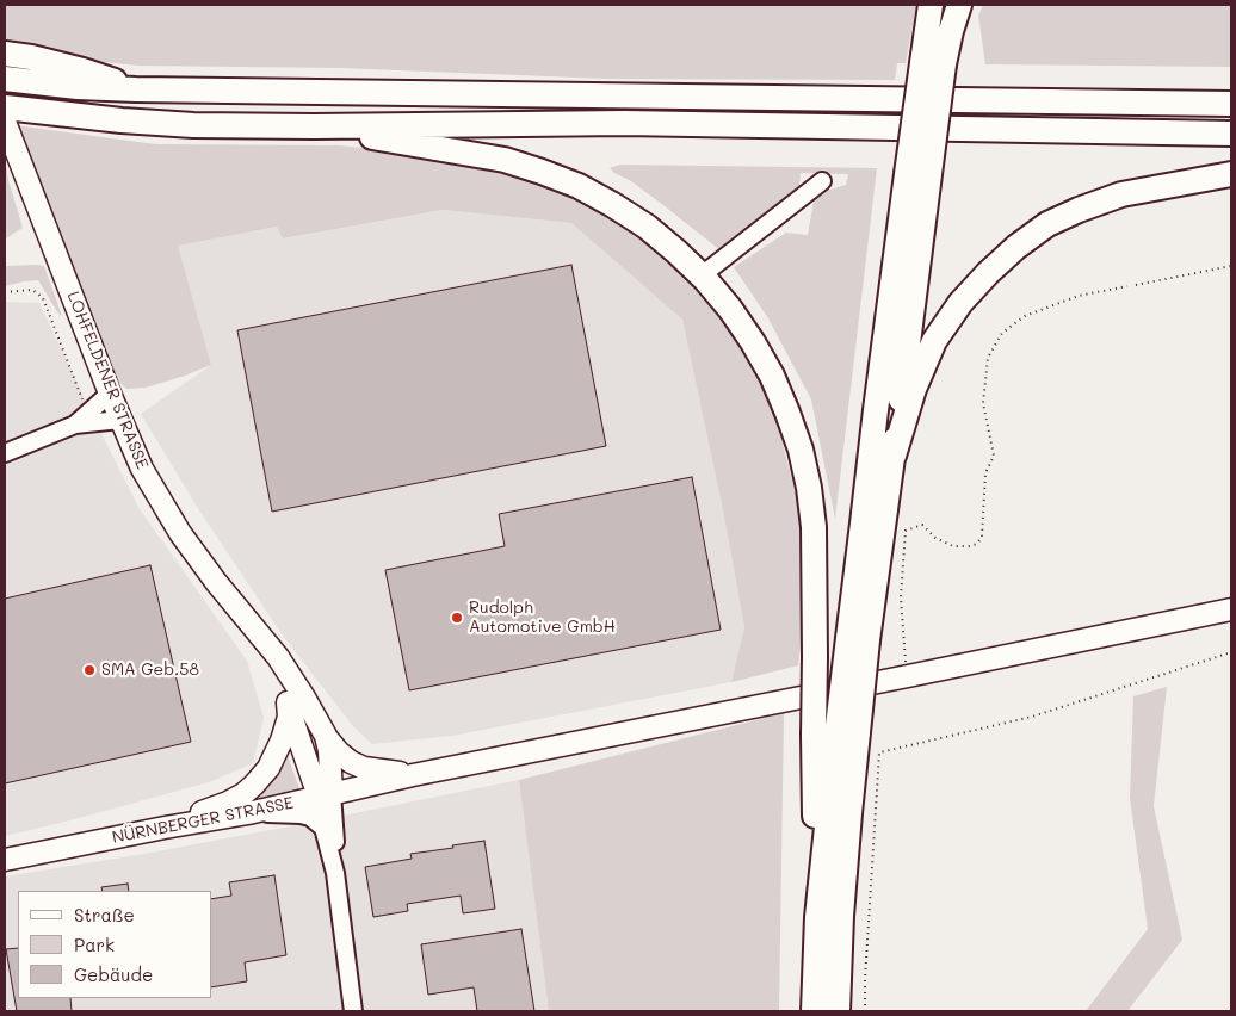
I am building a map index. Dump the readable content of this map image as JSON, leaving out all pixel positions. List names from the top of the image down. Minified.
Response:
{"streets":{"main road":["LOHFELDENER STRASSE","NÜRNBERGER STRASSE"]},"crossings":[["LOHFELDENER STRASSE","NÜRNBERGER STRASSE"]],"places":["Rudolph Automotive GmbH","SMA Geb.58"],"legend":["Straße","Park","Gebäude"]}
